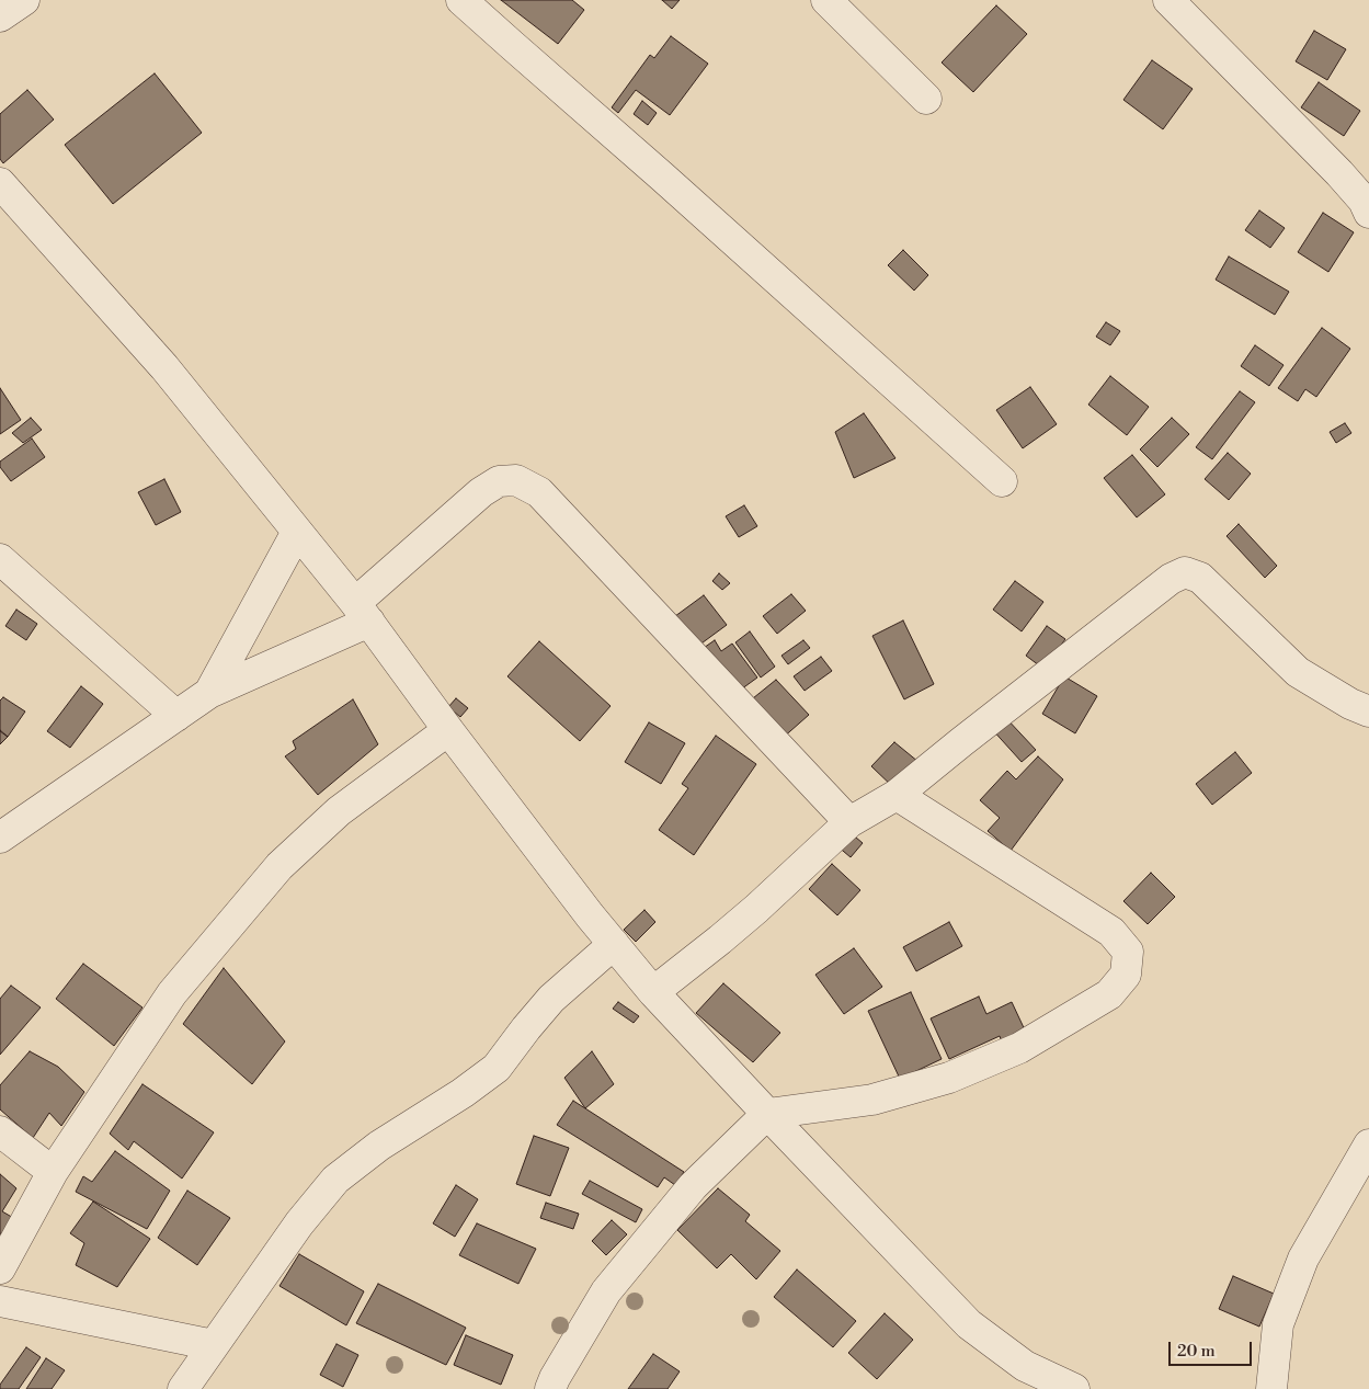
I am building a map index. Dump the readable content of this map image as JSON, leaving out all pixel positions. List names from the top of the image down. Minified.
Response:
{"scale_bar":"20 m"}
